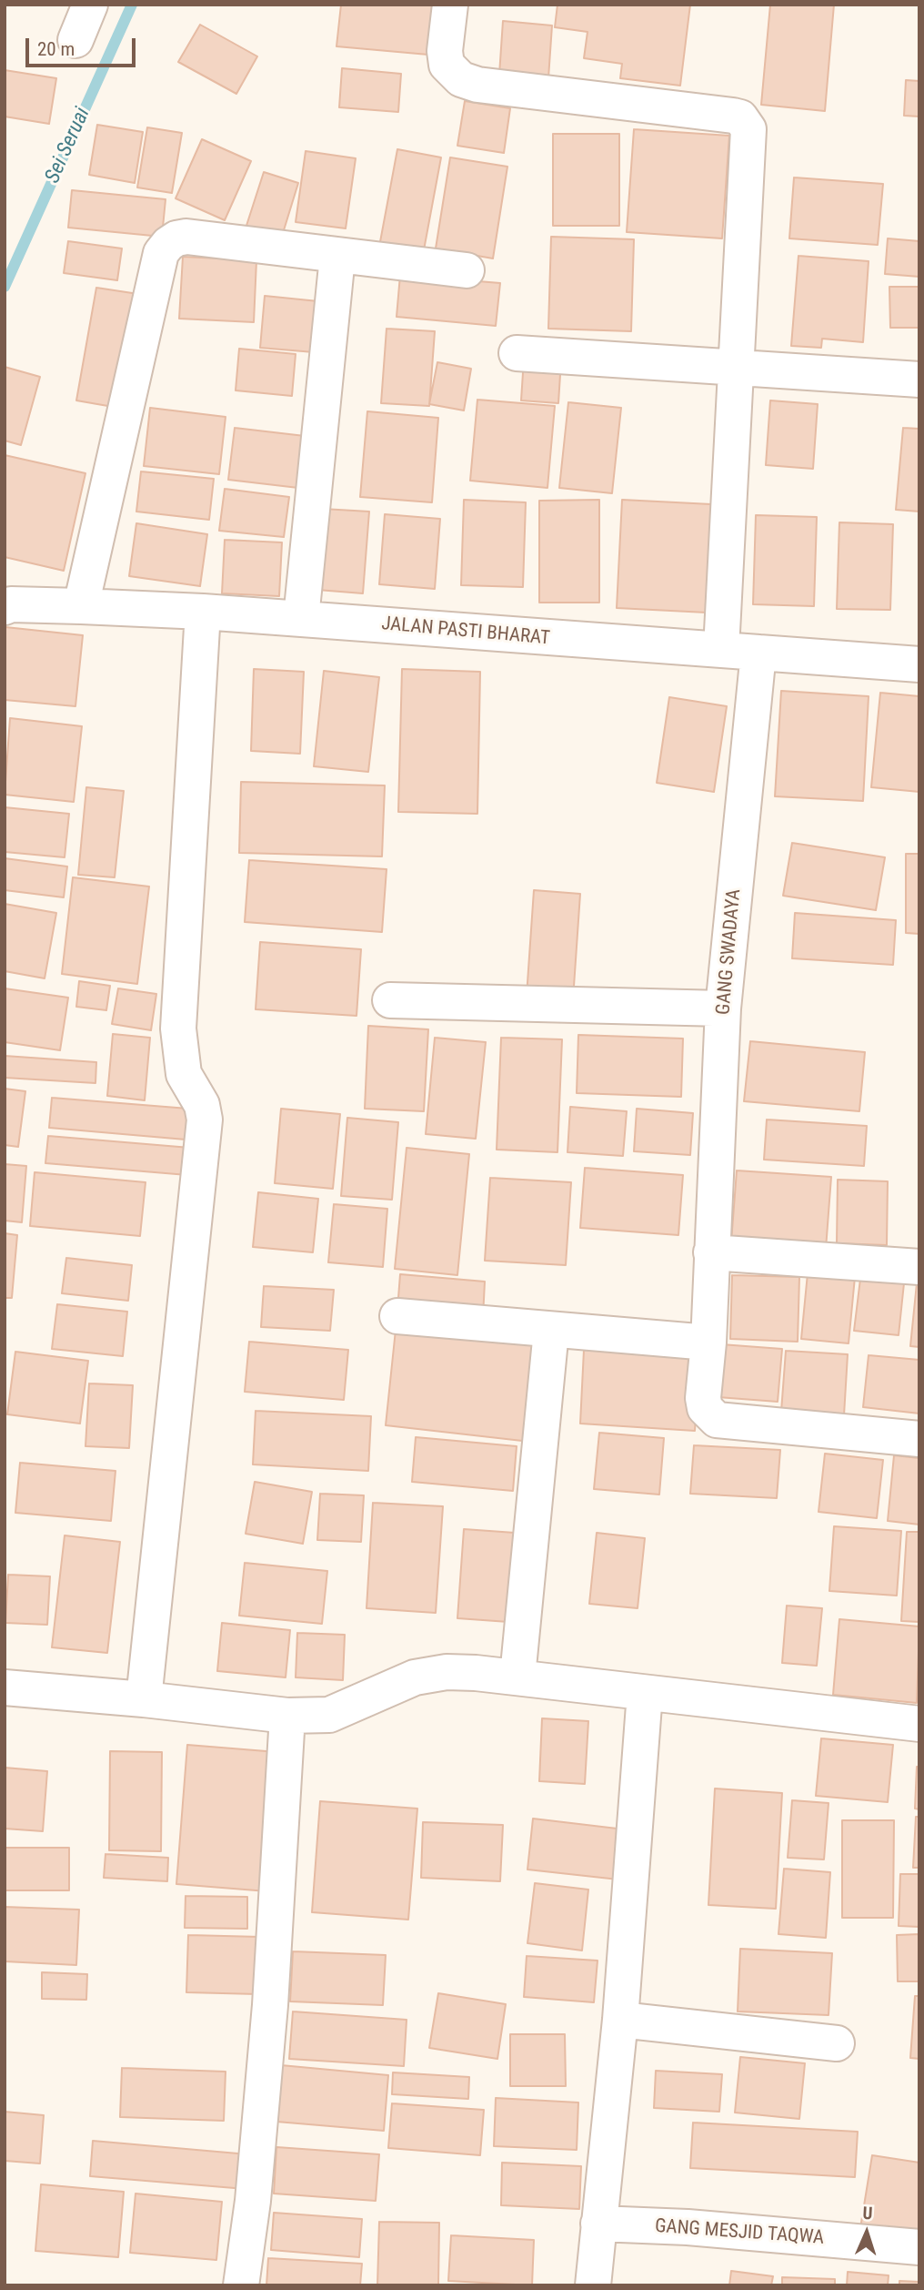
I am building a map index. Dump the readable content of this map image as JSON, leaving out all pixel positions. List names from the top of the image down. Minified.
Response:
{"streets":{"street":["JALAN PASTI BHARAT","GANG SWADAYA","GANG MESJID TAQWA"]},"crossings":[["JALAN PASTI BHARAT","GANG SWADAYA"]],"water":["Sei Seruai"],"scale_bar":"20 m","north":"top"}
